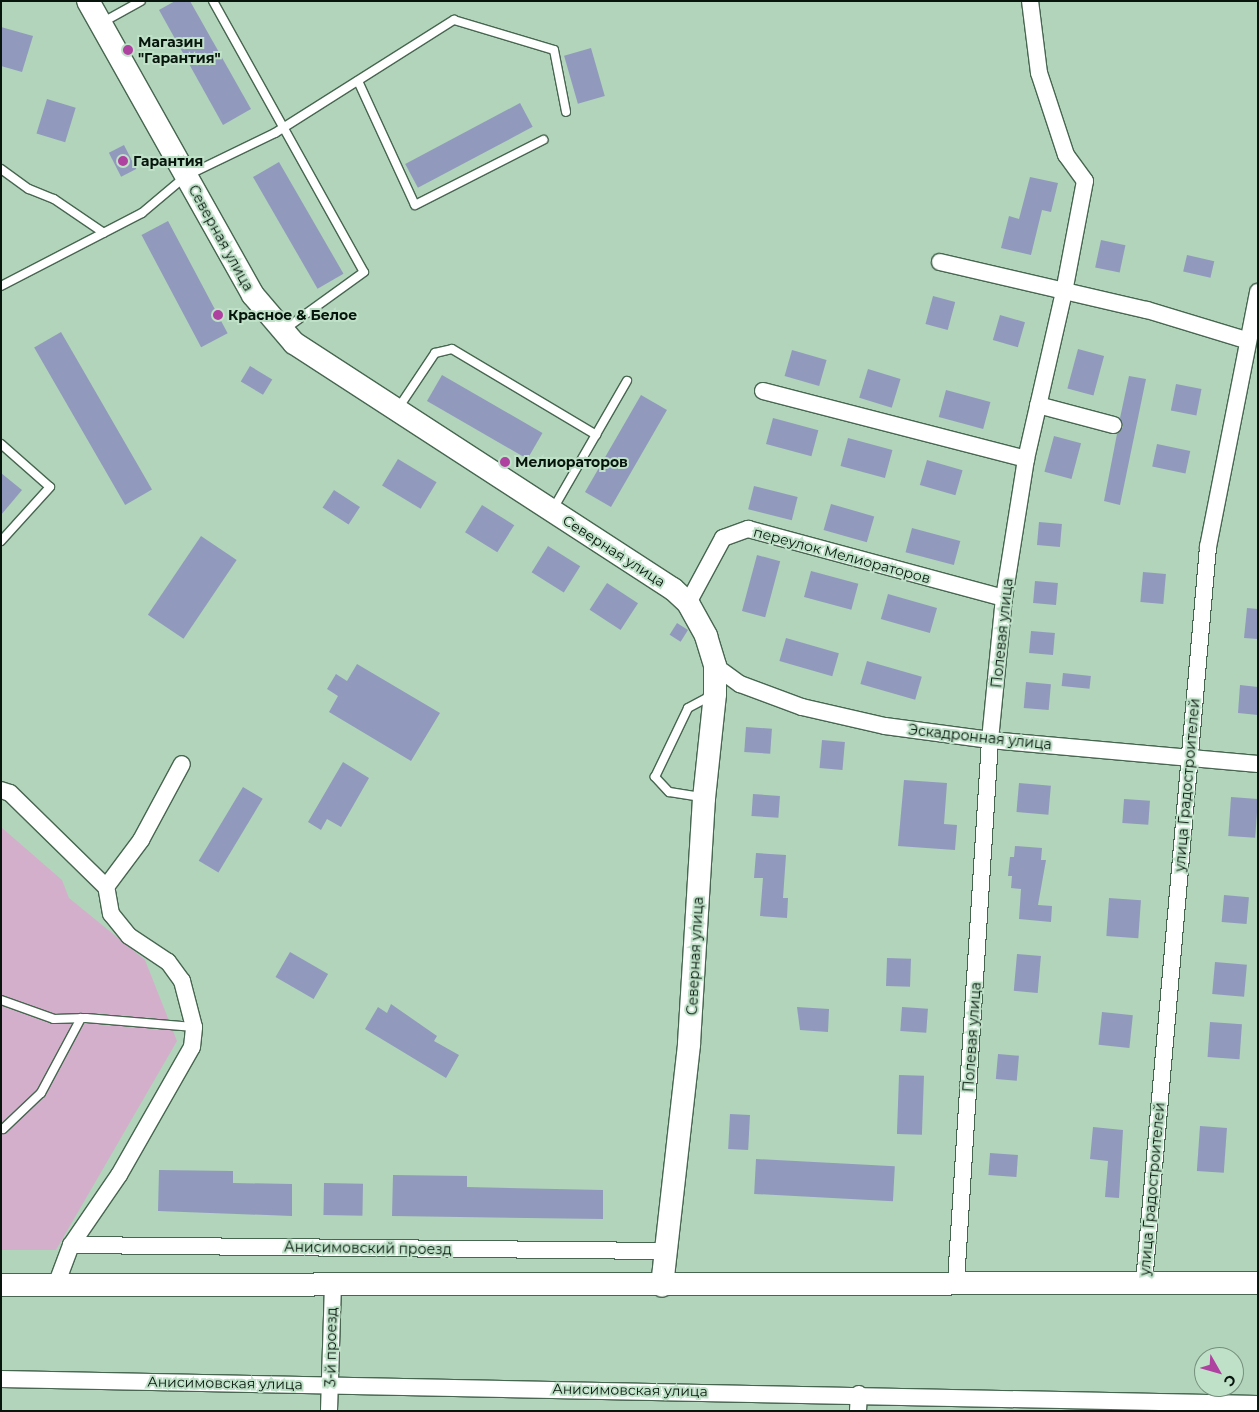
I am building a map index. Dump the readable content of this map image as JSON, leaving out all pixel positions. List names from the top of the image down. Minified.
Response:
{"streets":{"street":["Северная улица","переулок Мелиораторов","Полевая улица","Эскадронная улица","улица Градостроителей","Анисимовский проезд","3-й проезд","Анисимовская улица"]},"crossings":[["Северная улица","переулок Мелиораторов"],["Северная улица","Эскадронная улица"],["Северная улица","Анисимовский проезд"],["переулок Мелиораторов","Полевая улица"],["Полевая улица","Эскадронная улица"],["Эскадронная улица","улица Градостроителей"],["3-й проезд","Анисимовская улица"]],"places":["Магазин \"Гарантия\"","Гарантия","Красное & Белое","Мелиораторов"],"north":"bottom right"}
